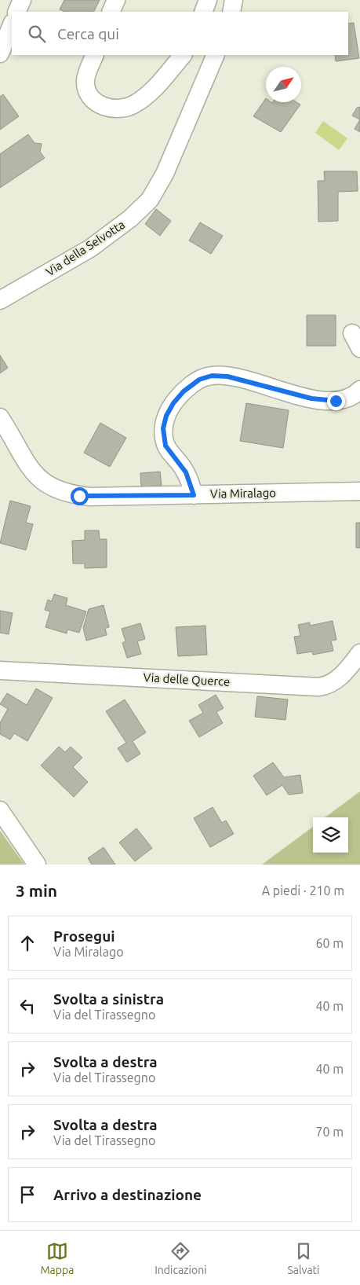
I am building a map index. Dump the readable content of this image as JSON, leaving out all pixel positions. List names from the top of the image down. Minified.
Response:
{"streets":{"street":["Via della Selvotta","Via Miralago","Via delle Querce"]},"north":"top right","page":{"search":"Cerca qui","heading":["3 min","A piedi · 210 m"],"list":[["Prosegui","Via Miralago","60 m"],["Svolta a sinistra","Via del Tirassegno","40 m"],["Svolta a destra","Via del Tirassegno","40 m"],["Svolta a destra","Via del Tirassegno","70 m"],"Arrivo a destinazione"],"nav":["Mappa","Indicazioni","Salvati"]}}
